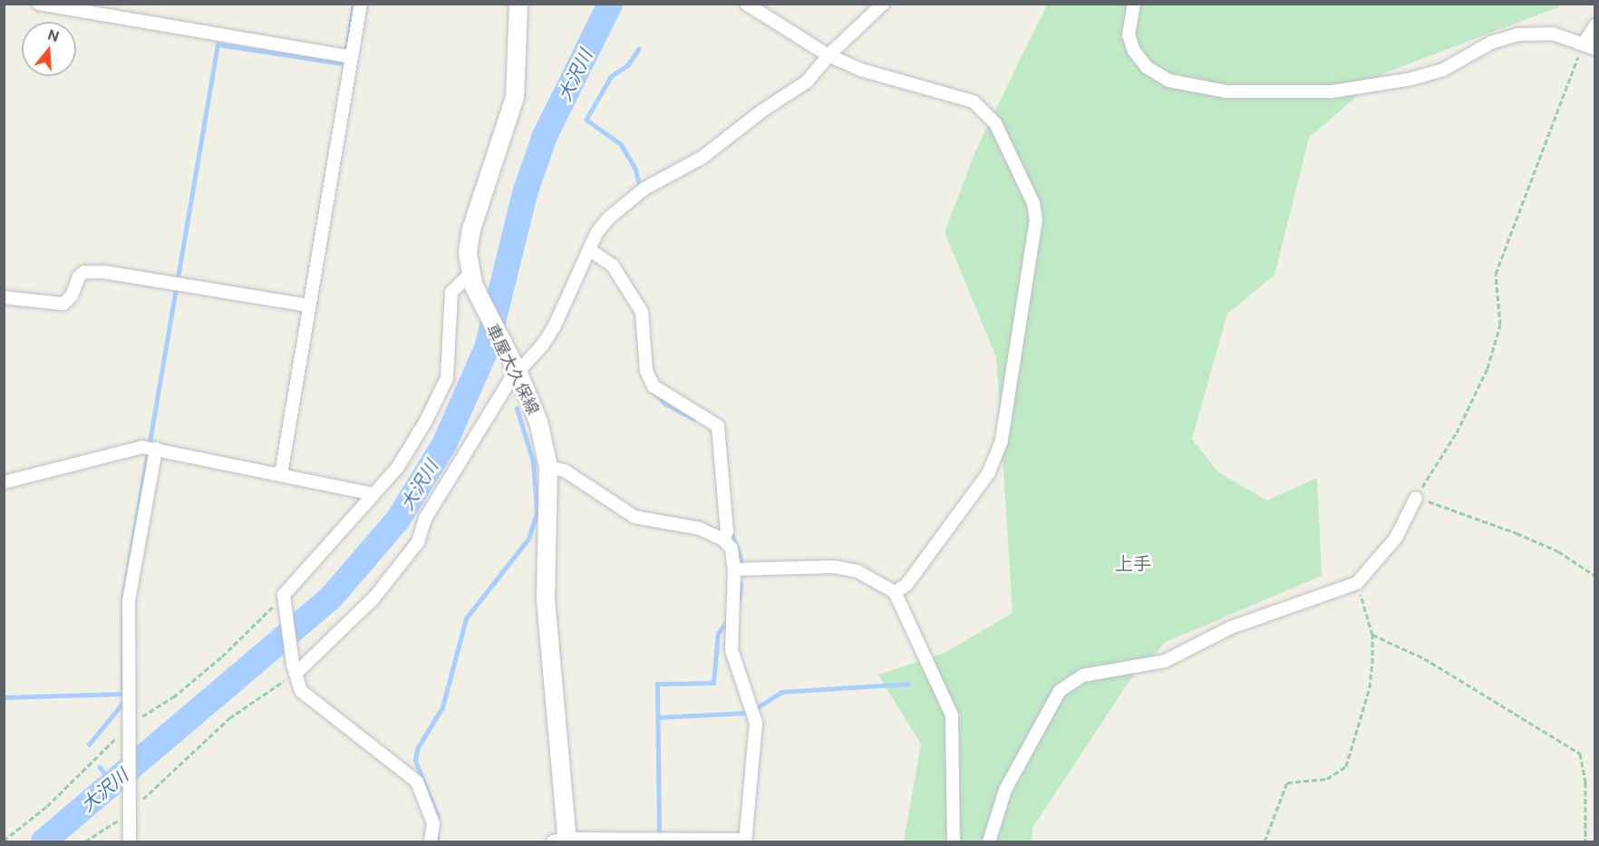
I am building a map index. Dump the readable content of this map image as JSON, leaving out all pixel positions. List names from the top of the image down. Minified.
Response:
{"streets":{"main road":["車屋大久保線"]},"districts":["上手"],"water":["大沢川"],"north":"top"}
